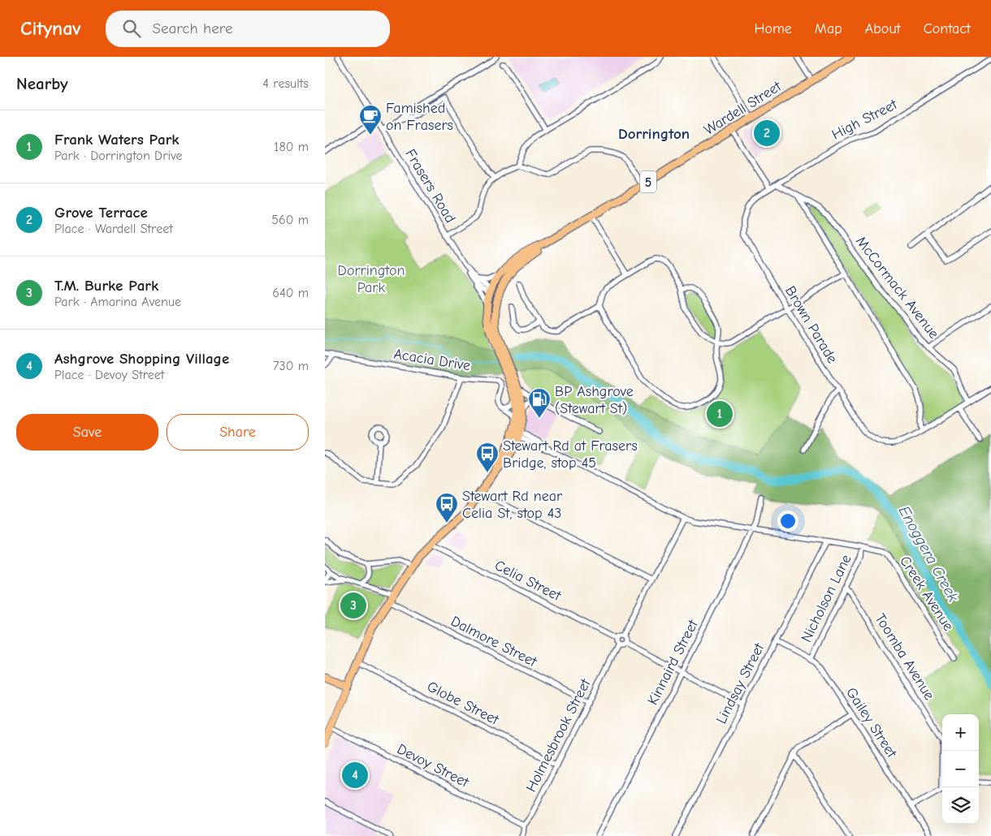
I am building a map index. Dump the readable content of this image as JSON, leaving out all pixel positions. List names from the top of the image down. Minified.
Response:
{"streets":{"highway":["Wardell Street","5"],"street":["High Street","Frasers Road","McCormack Avenue","Brown Parade","Acacia Drive","Celia Street","Creek Avenue","Nicholson Lane","Dalmore Street","Toomba Avenue","Kinnaird Street","Lindsay Street","Globe Street","Gailey Street","Holmesbrook Street","Devoy Street"]},"crossings":[["Wardell Street","5"],["Wardell Street","Frasers Road"],["High Street","McCormack Avenue"],["High Street","Brown Parade"],["5","Frasers Road"],["5","Celia Street"],["5","Creek Avenue"],["5","Dalmore Street"],["5","Globe Street"],["McCormack Avenue","Brown Parade"],["Celia Street","Holmesbrook Street"],["Creek Avenue","Nicholson Lane"],["Creek Avenue","Kinnaird Street"],["Creek Avenue","Lindsay Street"],["Nicholson Lane","Toomba Avenue"],["Nicholson Lane","Gailey Street"],["Dalmore Street","Holmesbrook Street"],["Lindsay Street","Gailey Street"],["Globe Street","Holmesbrook Street"],["Holmesbrook Street","Devoy Street"]],"districts":["Dorrington"],"water":["Enoggera Creek"],"parks":["Dorrington Park"],"places":{"cafe":["Famished on Frasers"],"fuel station":["BP Ashgrove (Stewart St)"],"bus stop":["Stewart Rd at Frasers Bridge, stop 45","Stewart Rd near Celia St, stop 43"]},"page":{"header":"Citynav","search":"Search here","nav":["Home","Map","About","Contact"],"heading":["Nearby","4 results"],"list":[{"mark":"1","name":"Frank Waters Park","note":"Park · Dorrington Drive","value":"180 m"},{"mark":"2","name":"Grove Terrace","note":"Place · Wardell Street","value":"560 m"},{"mark":"3","name":"T.M. Burke Park","note":"Park · Amarina Avenue","value":"640 m"},{"mark":"4","name":"Ashgrove Shopping Village","note":"Place · Devoy Street","value":"730 m"}],"pins":["2","1","3","4"],"buttons":["Save","Share"],"map_buttons":["+","−"]}}
